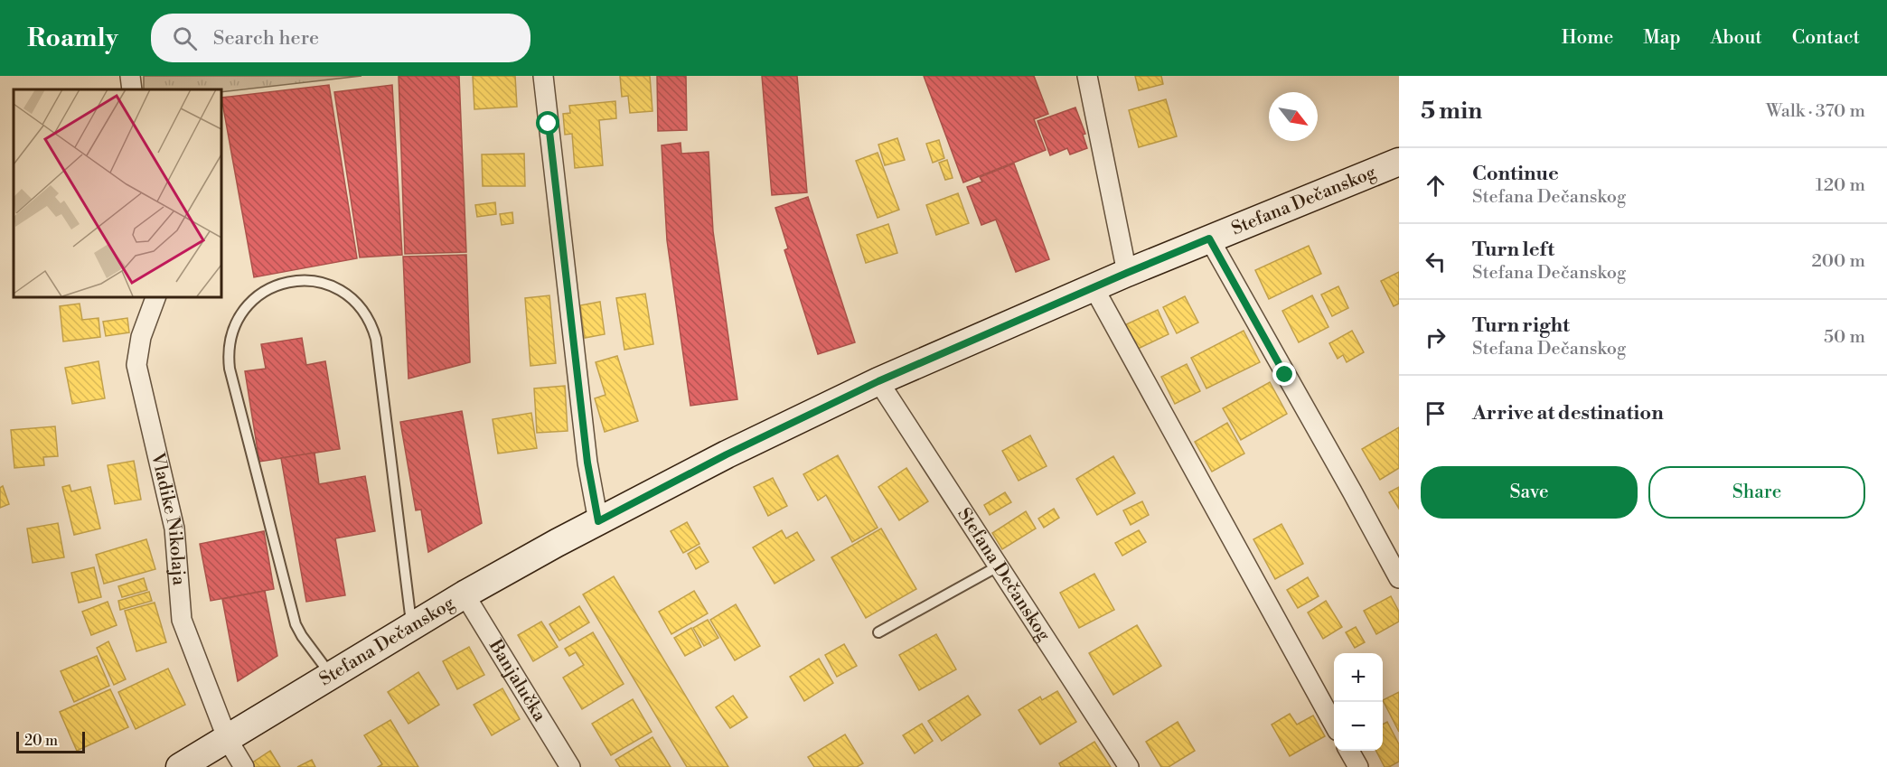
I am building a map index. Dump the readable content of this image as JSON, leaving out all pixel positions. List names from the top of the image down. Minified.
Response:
{"streets":{"main road":["Stefana Dečanskog"],"street":["Vladike Nikolaja","Banjalučka"]},"crossings":[["Stefana Dečanskog","Vladike Nikolaja"],["Stefana Dečanskog","Banjalučka"]],"scale_bar":"20 m","north":"bottom right","page":{"header":"Roamly","search":"Search here","nav":["Home","Map","About","Contact"],"heading":["5 min","Walk · 370 m"],"list":[["Continue","Stefana Dečanskog","120 m"],["Turn left","Stefana Dečanskog","200 m"],["Turn right","Stefana Dečanskog","50 m"],"Arrive at destination"],"buttons":["Save","Share"],"map_buttons":["+","−"],"scale":"20 m"}}
